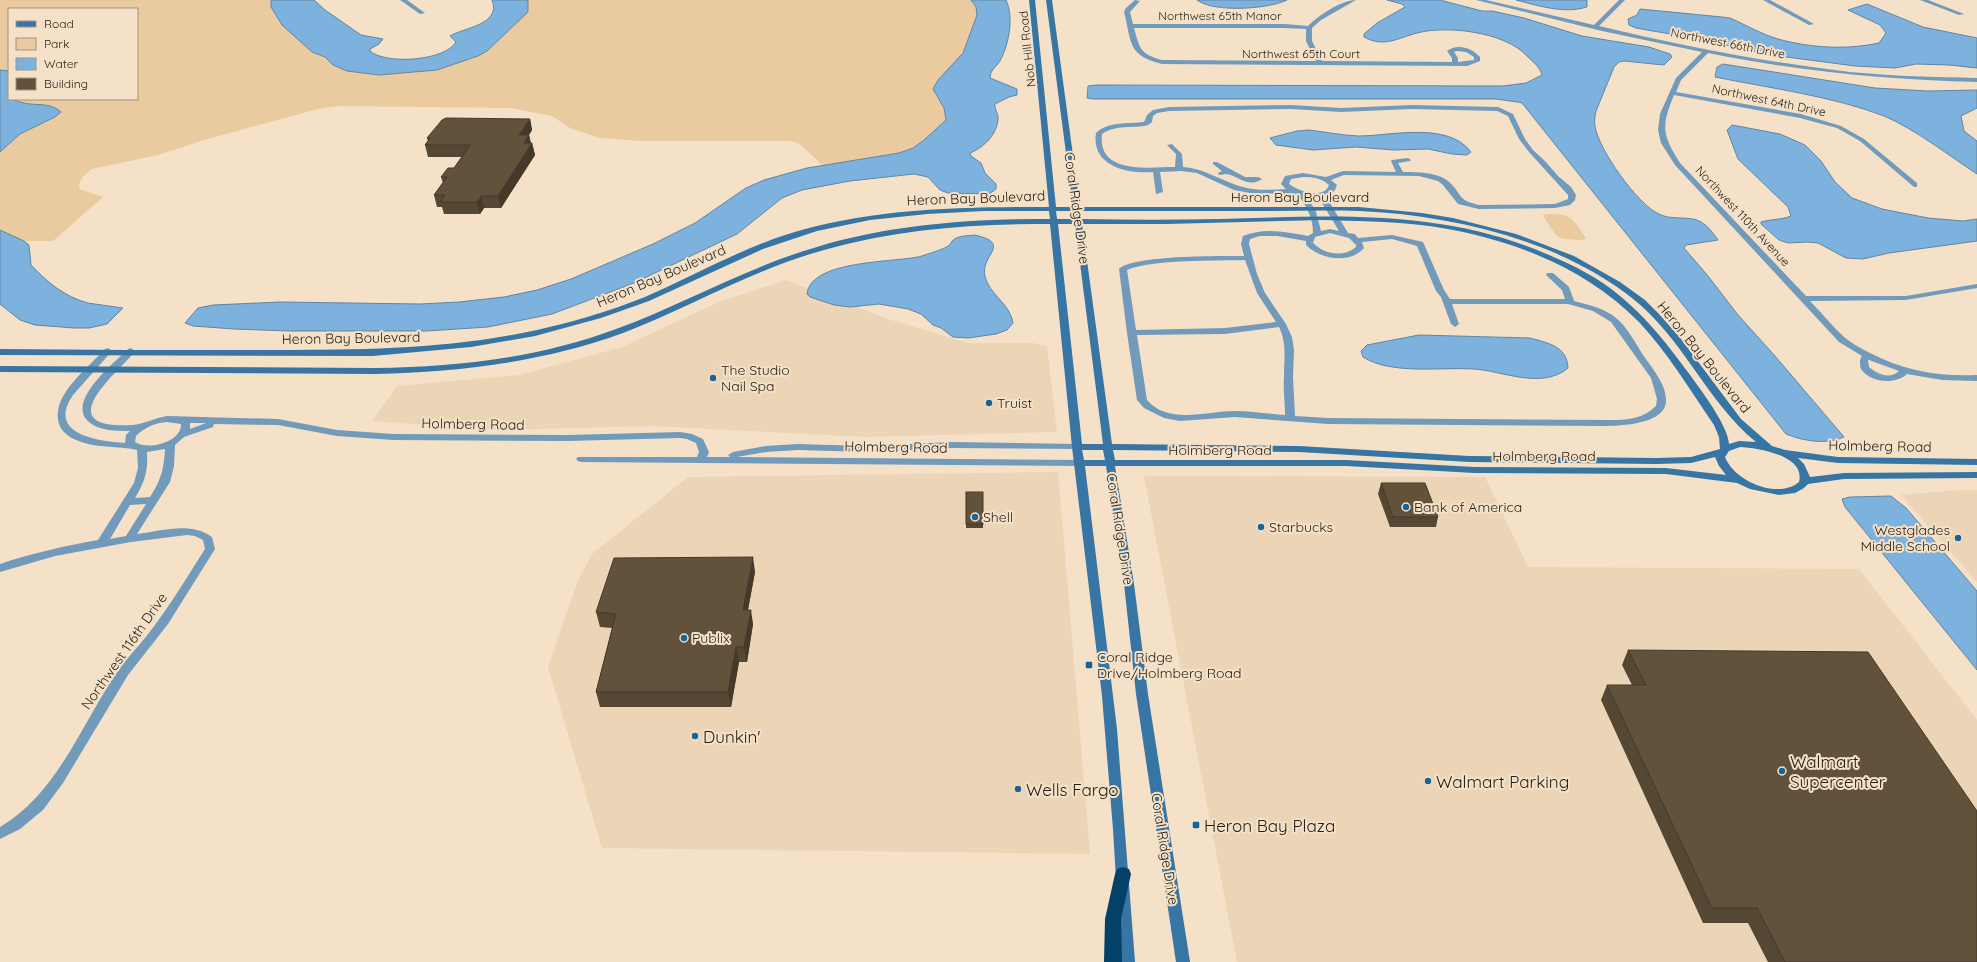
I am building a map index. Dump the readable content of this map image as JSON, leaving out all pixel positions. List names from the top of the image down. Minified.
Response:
{"streets":{"street":["Northwest 65th Manor","Northwest 66th Drive","Nob Hill Road","Northwest 65th Court","Northwest 64th Drive","Heron Bay Boulevard","Coral Ridge Drive","Northwest 110th Avenue","Holmberg Road","Northwest 116th Drive"]},"crossings":[["Northwest 65th Manor","Northwest 65th Court"],["Northwest 66th Drive","Northwest 110th Avenue"],["Nob Hill Road","Coral Ridge Drive"],["Northwest 64th Drive","Northwest 110th Avenue"],["Heron Bay Boulevard","Coral Ridge Drive"],["Heron Bay Boulevard","Holmberg Road"],["Coral Ridge Drive","Holmberg Road"]],"places":{"other":["The Studio Nail Spa","Truist","Bank of America","Shell","Starbucks","Westglades Middle School","Publix","Dunkin'","Walmart Supercenter","Walmart Parking","Wells Fargo"],"transit":["Coral Ridge Drive/Holmberg Road","Heron Bay Plaza"]},"legend":["Road","Park","Water","Building"]}
